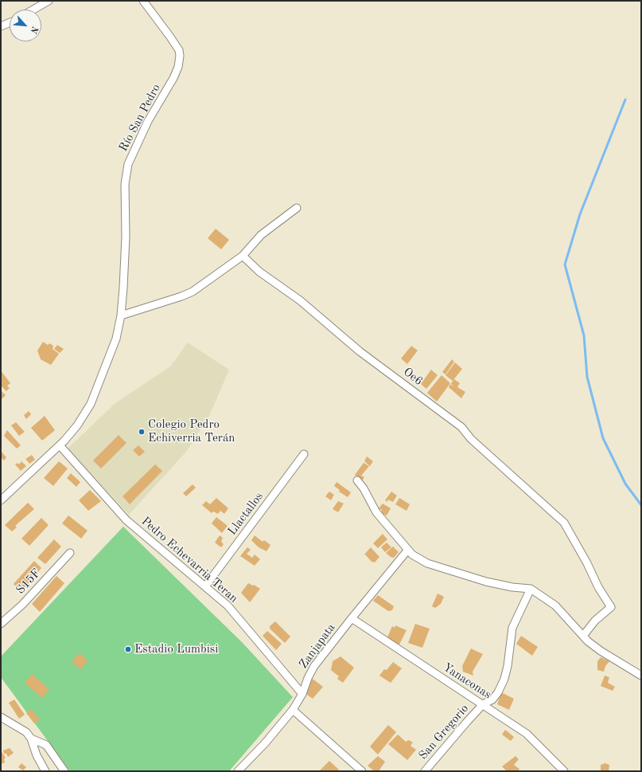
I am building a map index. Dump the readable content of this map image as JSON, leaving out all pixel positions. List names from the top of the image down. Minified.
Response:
{"streets":{"street":["Río San Pedro","Oe6","Llactallos","Pedro Echevarria Teran","S15F","Zanjapata","Yanaconas","San Gregorio"]},"crossings":[["Río San Pedro","Pedro Echevarria Teran"],["Llactallos","Pedro Echevarria Teran"],["Pedro Echevarria Teran","Zanjapata"],["Zanjapata","Yanaconas"],["Yanaconas","San Gregorio"]],"places":["Colegio Pedro Echiverria Terán","Estadio Lumbisi"],"north":"bottom right"}
